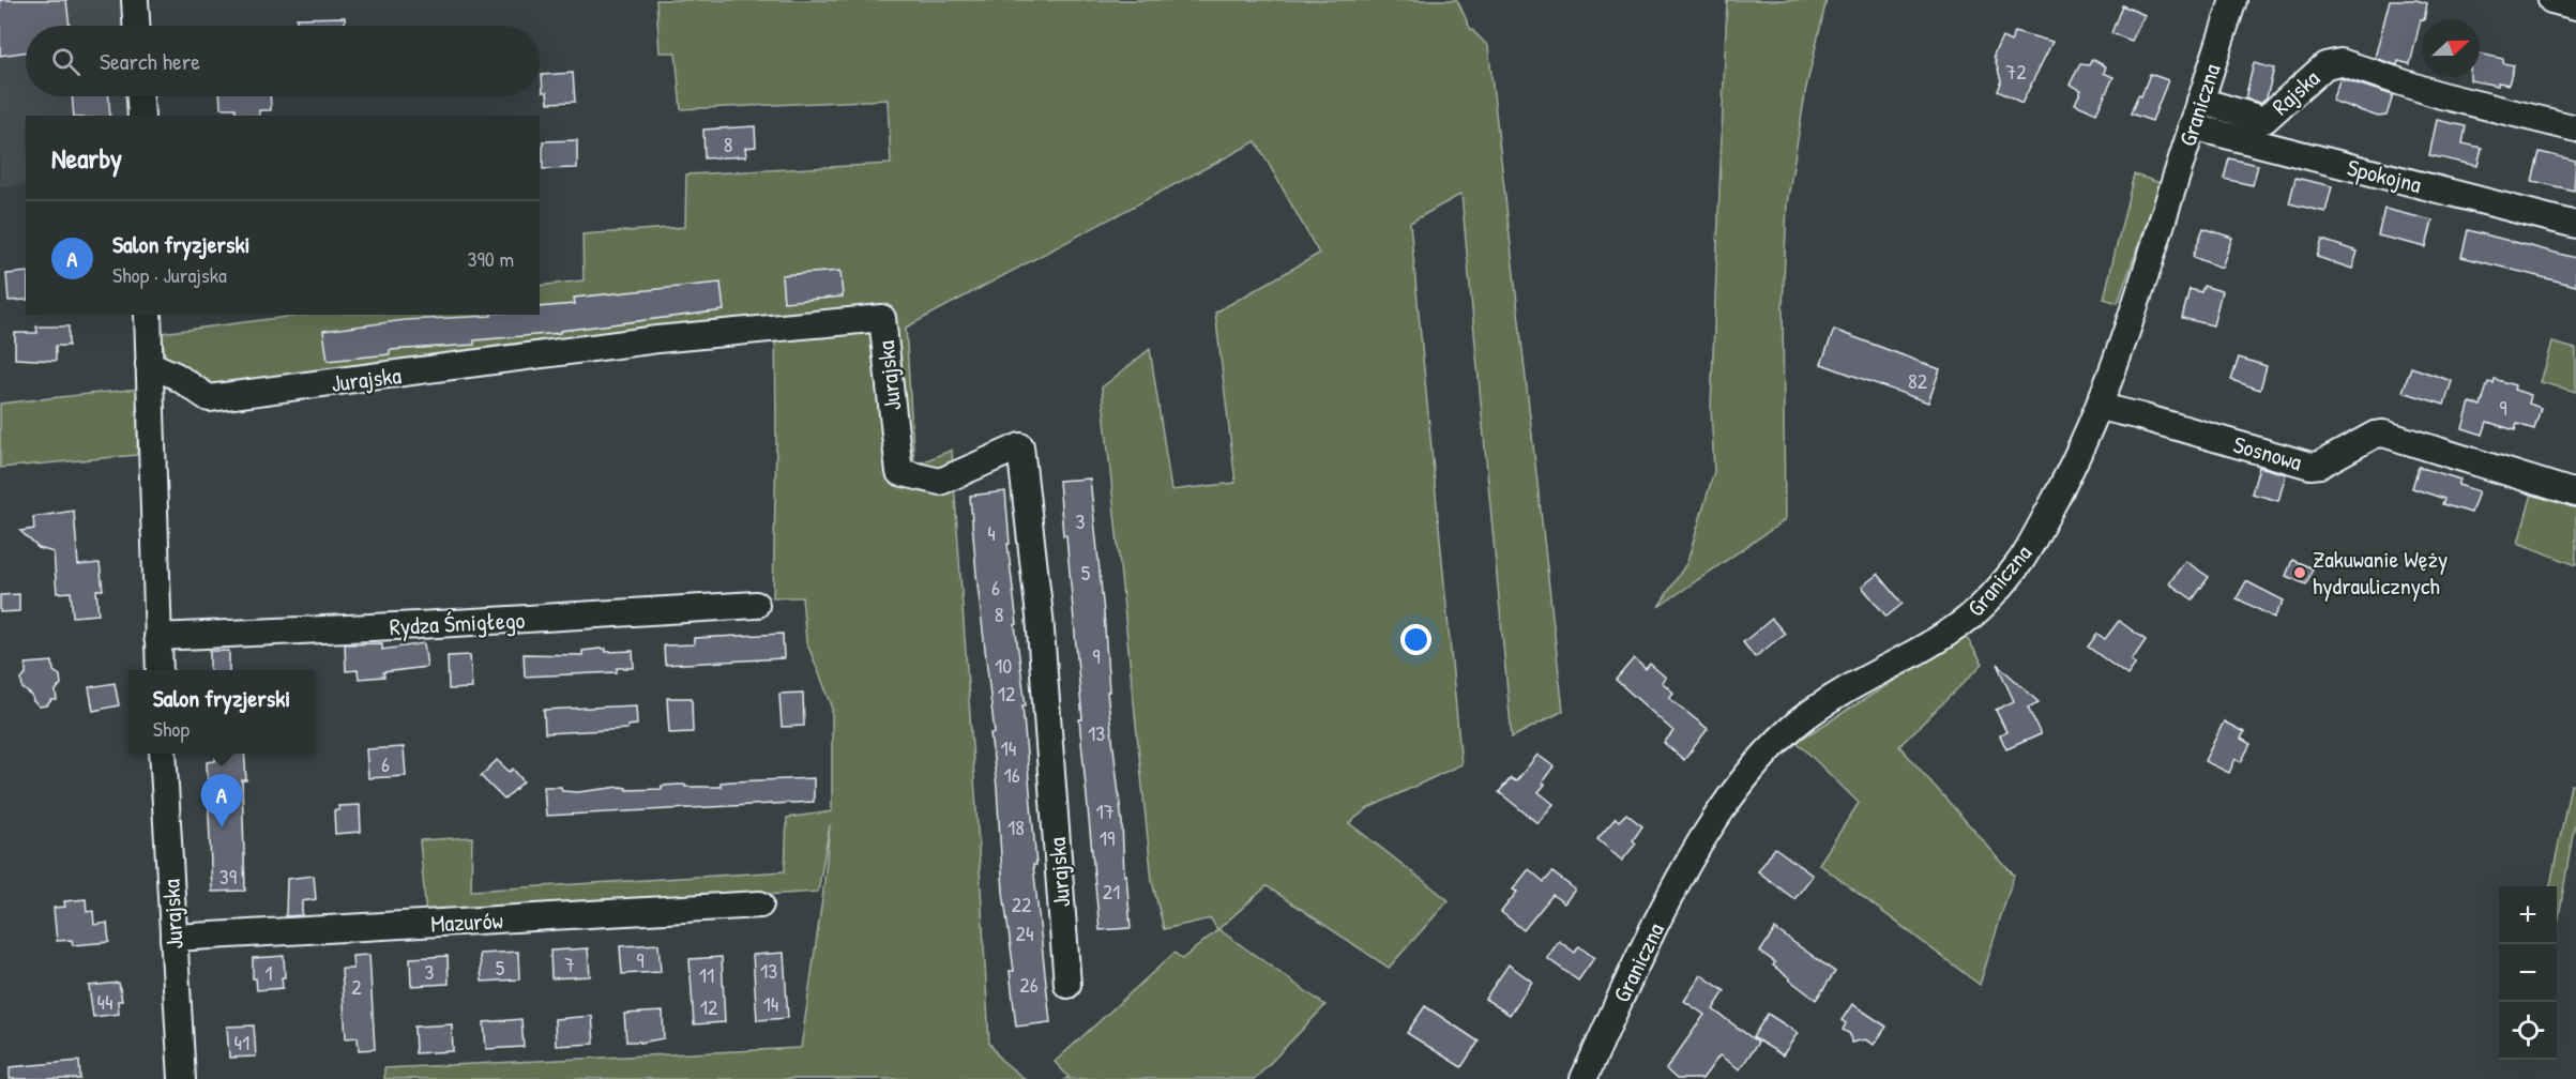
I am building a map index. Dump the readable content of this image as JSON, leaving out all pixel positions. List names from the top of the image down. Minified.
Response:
{"streets":{"street":["Rajska","Graniczna","Spokojna","Jurajska","Sosnowa","Rydza Śmigłego","Mazurów"]},"crossings":[["Rajska","Graniczna"],["Graniczna","Spokojna"],["Graniczna","Sosnowa"],["Jurajska","Mazurów"]],"places":["Zakuwanie Węży hydraulicznych"],"house_numbers":["72","8","82","9","3","4","5","6","8","9","10","12","13","14","6","16","17","18","19","39","21","22","24","9","7","5","13","3","1","11","26","2","44","14","12","41"],"north":"right","page":{"search":"Search here","heading":"Nearby","list":[{"mark":"A","name":"Salon fryzjerski","note":"Shop · Jurajska","value":"390 m"}],"popup":["Salon fryzjerski","Shop"],"pins":"A","map_buttons":["+","−"]}}
